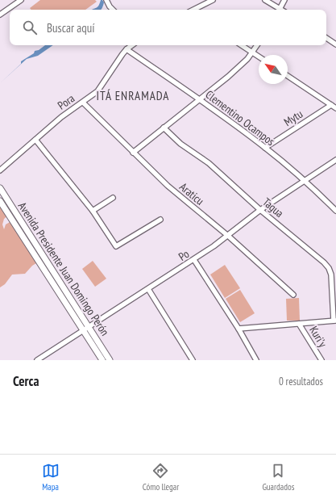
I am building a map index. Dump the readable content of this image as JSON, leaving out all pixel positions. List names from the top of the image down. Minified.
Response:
{"streets":{"main road":["Avenida Presidente Juan Domingo Perón"],"street":["Pora","Clementino Ocampos","Mytu","Araticu","Tagua","Po","Kuri'y"]},"crossings":[["Pora","Clementino Ocampos"],["Pora","Araticu"],["Clementino Ocampos","Mytu"],["Clementino Ocampos","Po"],["Araticu","Po"],["Tagua","Po"],["Po","Avenida Presidente Juan Domingo Perón"]],"districts":["ITÁ ENRAMADA"],"north":"top left","page":{"search":"Buscar aquí","heading":["Cerca","0 resultados"],"nav":["Mapa","Cómo llegar","Guardados"]}}
